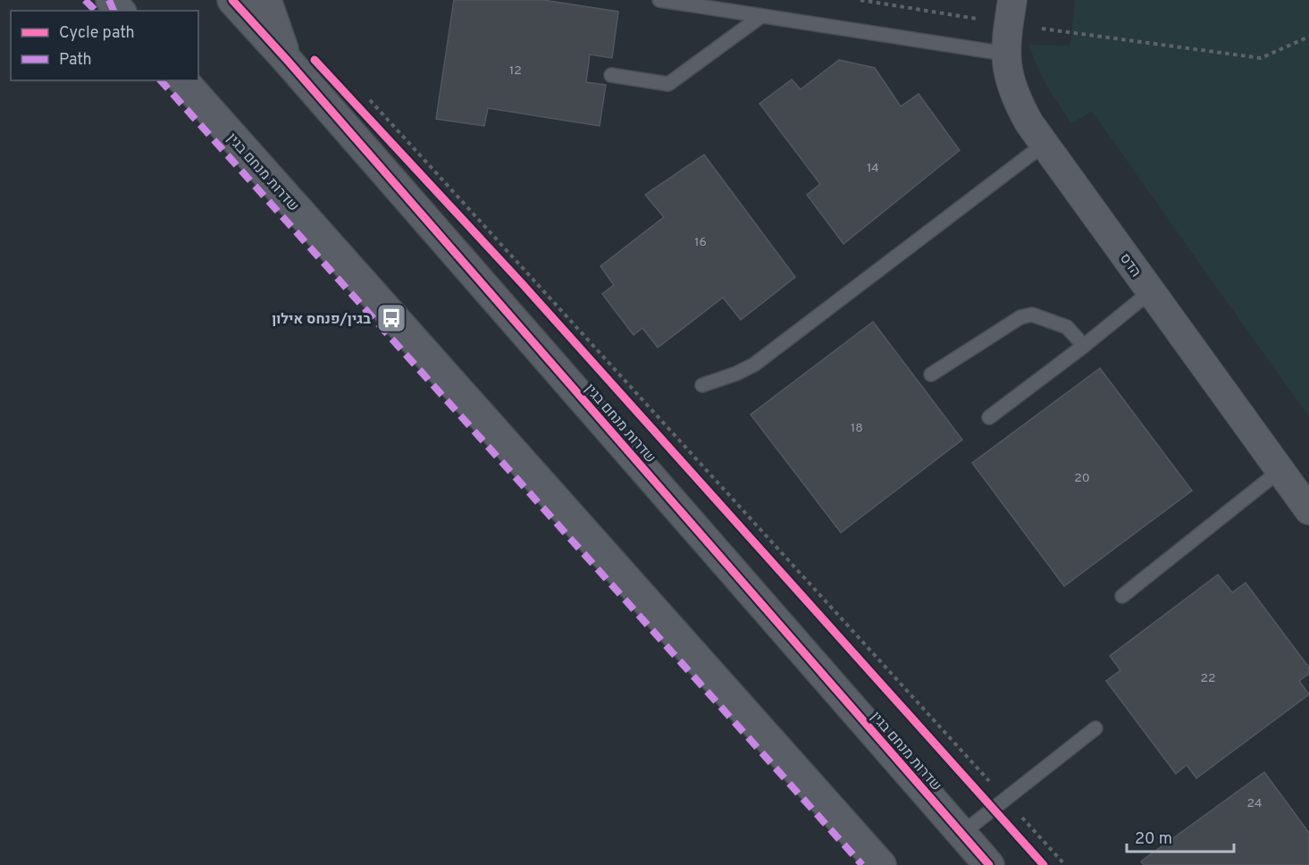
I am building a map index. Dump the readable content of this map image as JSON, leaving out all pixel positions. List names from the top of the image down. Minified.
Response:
{"streets":{"street":["שדרות מנחם בגין","הדס"]},"places":{"bus stop":["בגין/פנחס אילון"]},"house_numbers":["12","14","16","18","20","22","24"],"legend":["Cycle path","Path"],"scale_bar":"20 m"}
